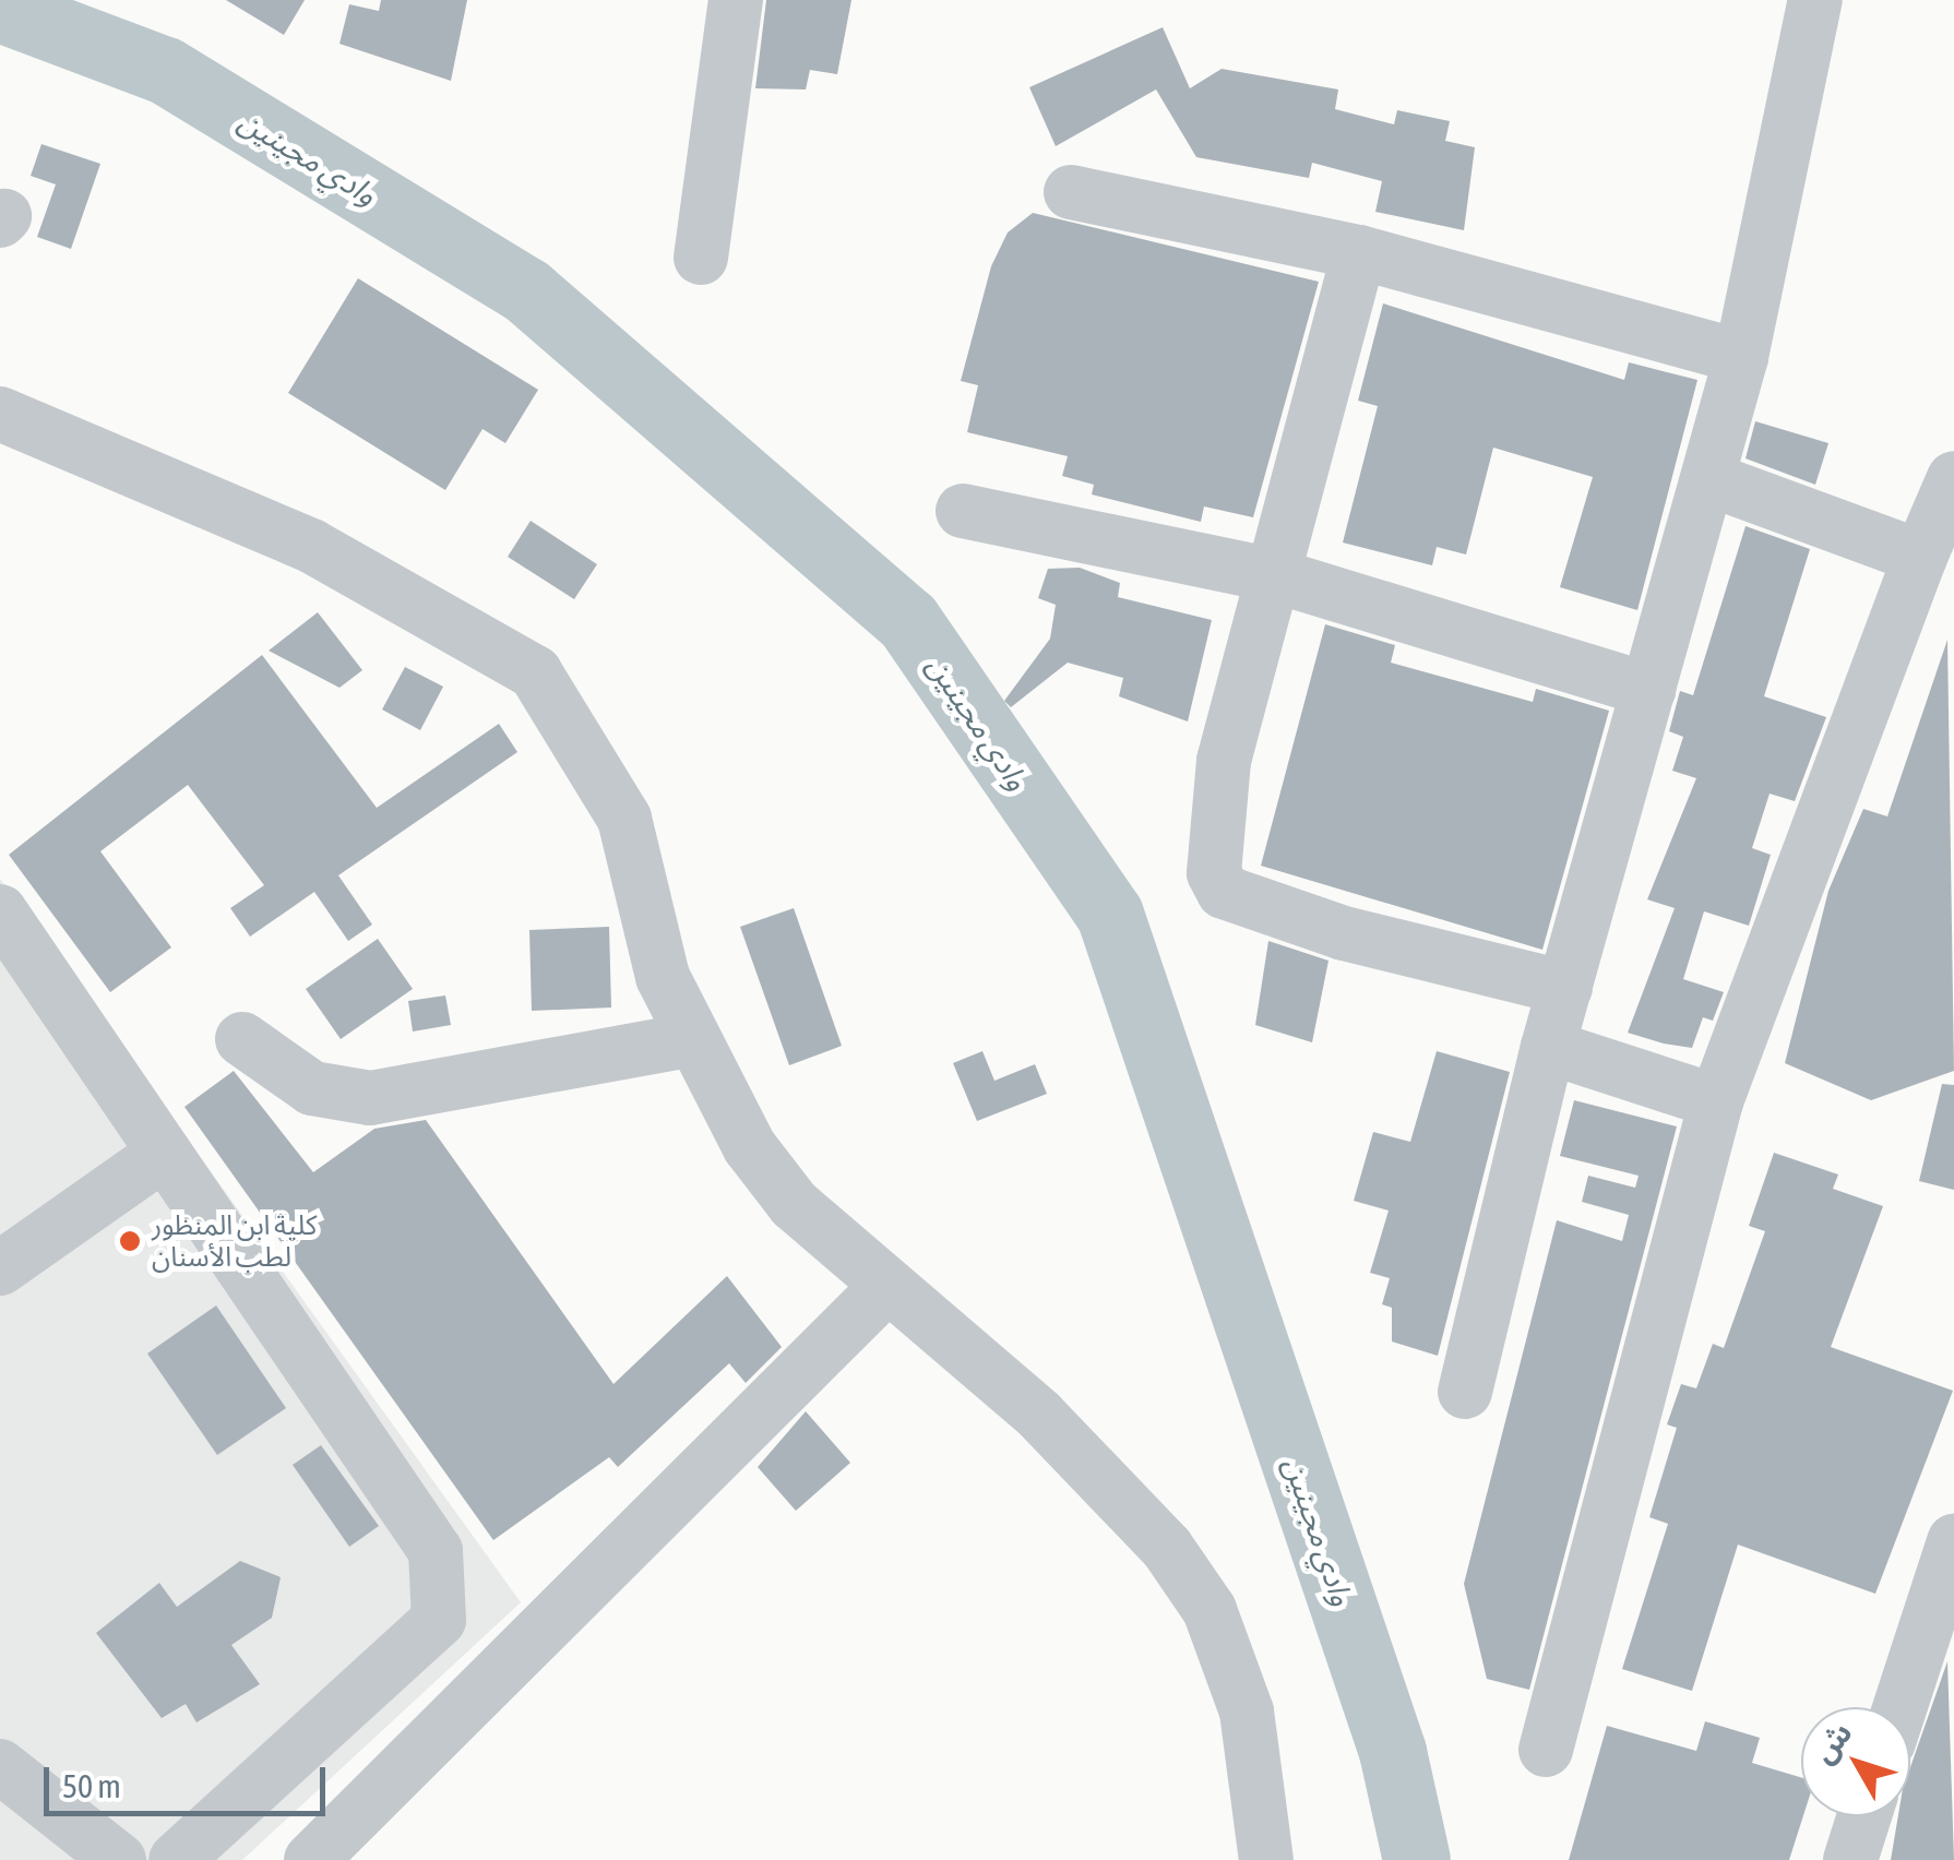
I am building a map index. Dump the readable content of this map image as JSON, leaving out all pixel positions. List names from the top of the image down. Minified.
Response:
{"water":["وادي مجينين"],"places":["كلية ابن المنظور لطب الأسنان"],"scale_bar":"50 m","north":"top left"}
